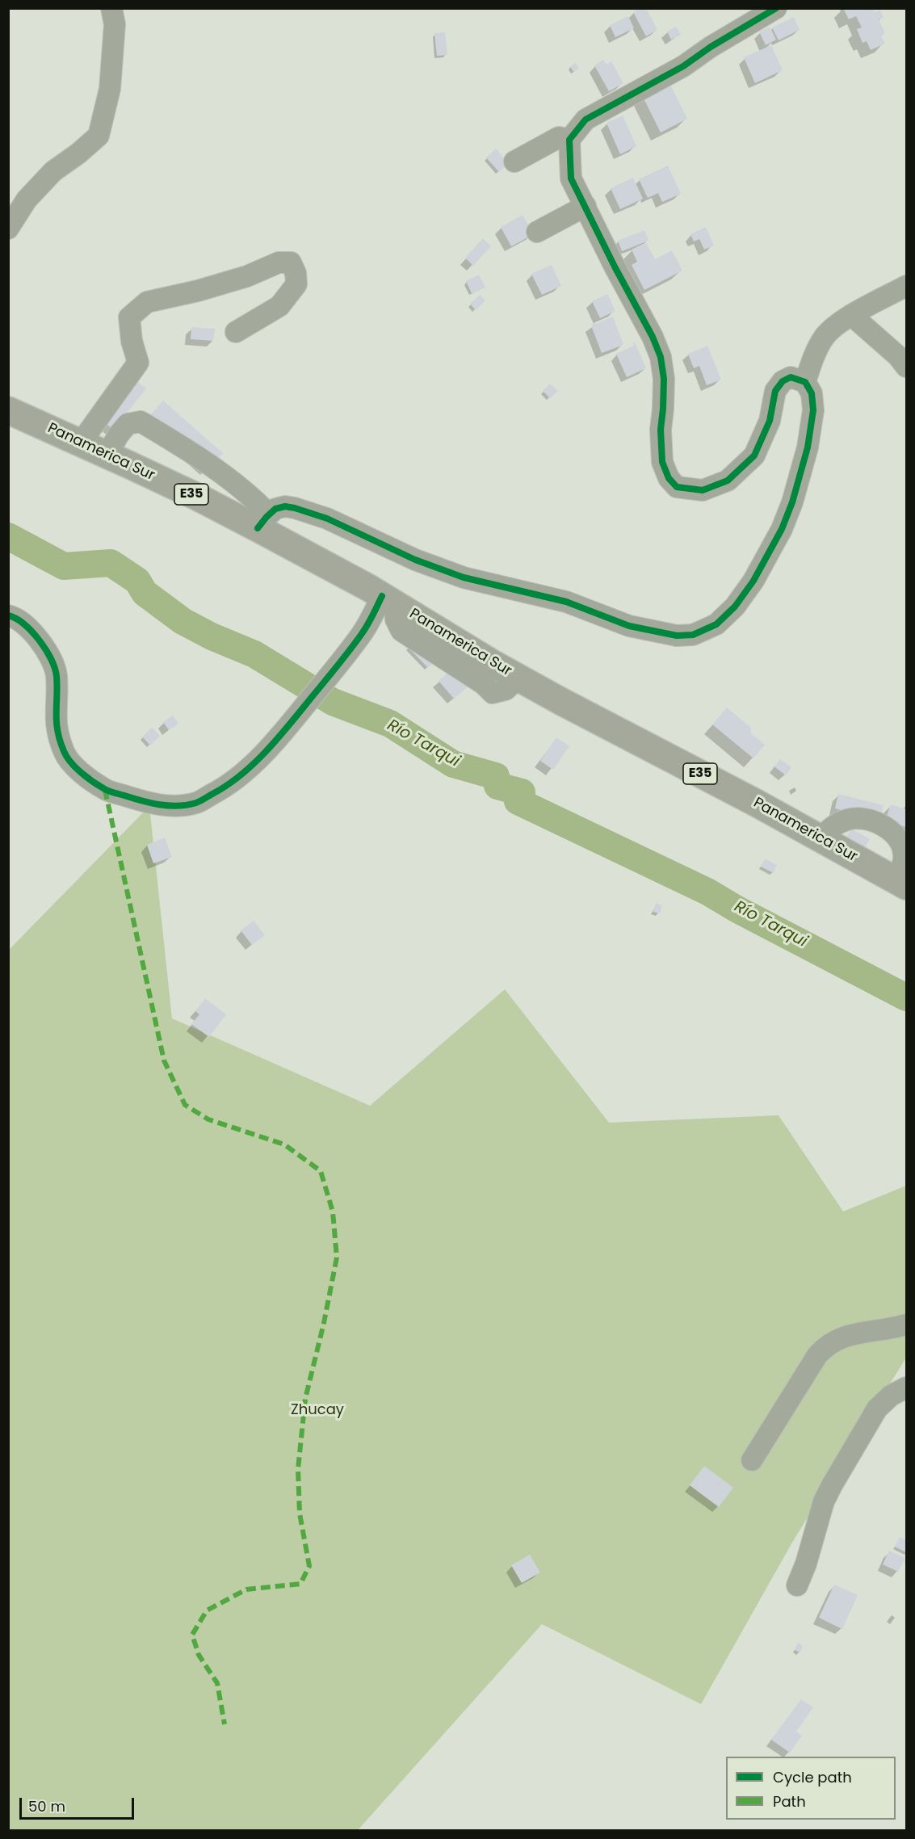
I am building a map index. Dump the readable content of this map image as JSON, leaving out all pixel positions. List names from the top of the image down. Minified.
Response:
{"streets":{"highway":["Panamerica Sur","E35"]},"water":["Río Tarqui"],"parks":["Zhucay"],"legend":["Cycle path","Path"],"scale_bar":"50 m"}
